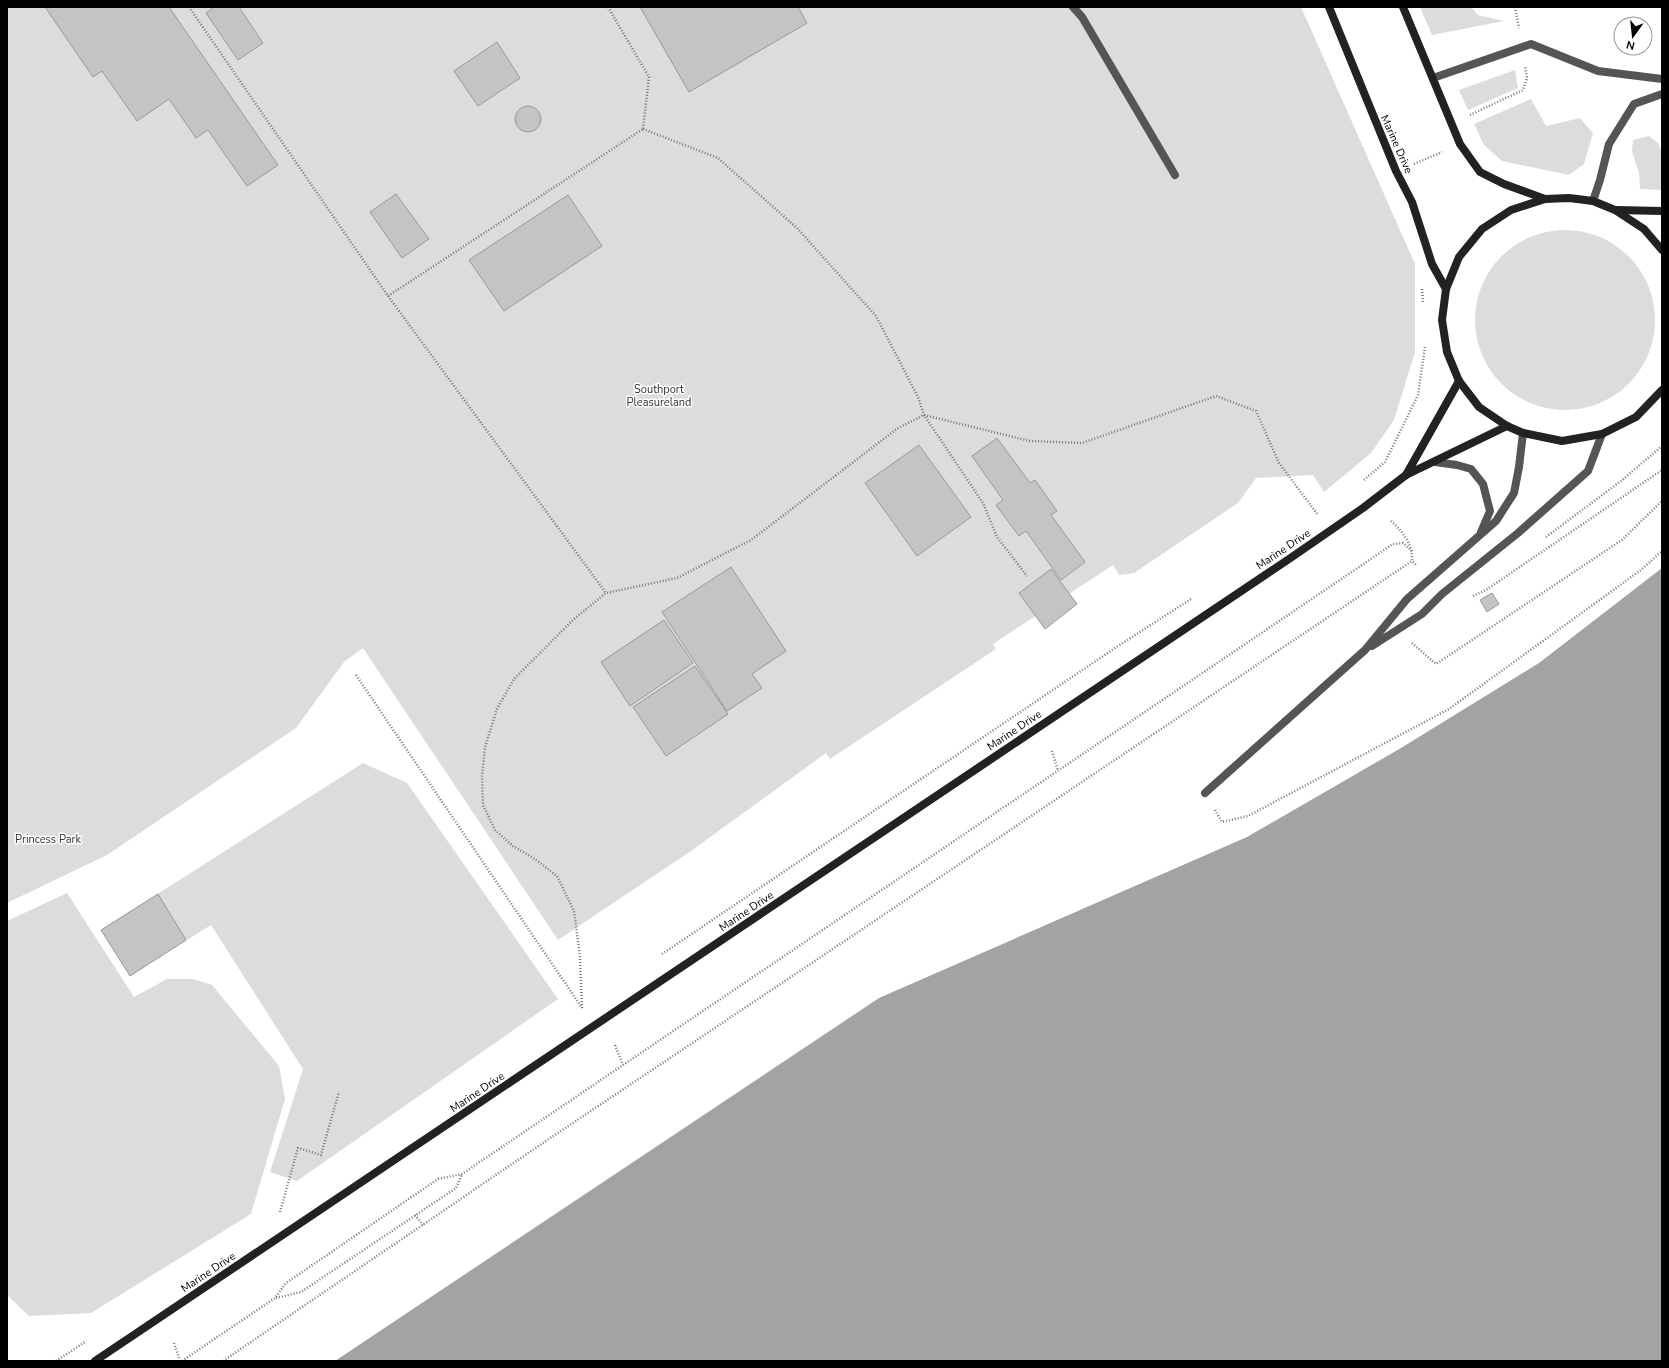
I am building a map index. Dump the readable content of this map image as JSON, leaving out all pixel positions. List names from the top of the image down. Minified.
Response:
{"streets":{"street":["Marine Drive"]},"parks":["Southport Pleasureland","Princess Park"],"north":"bottom"}
